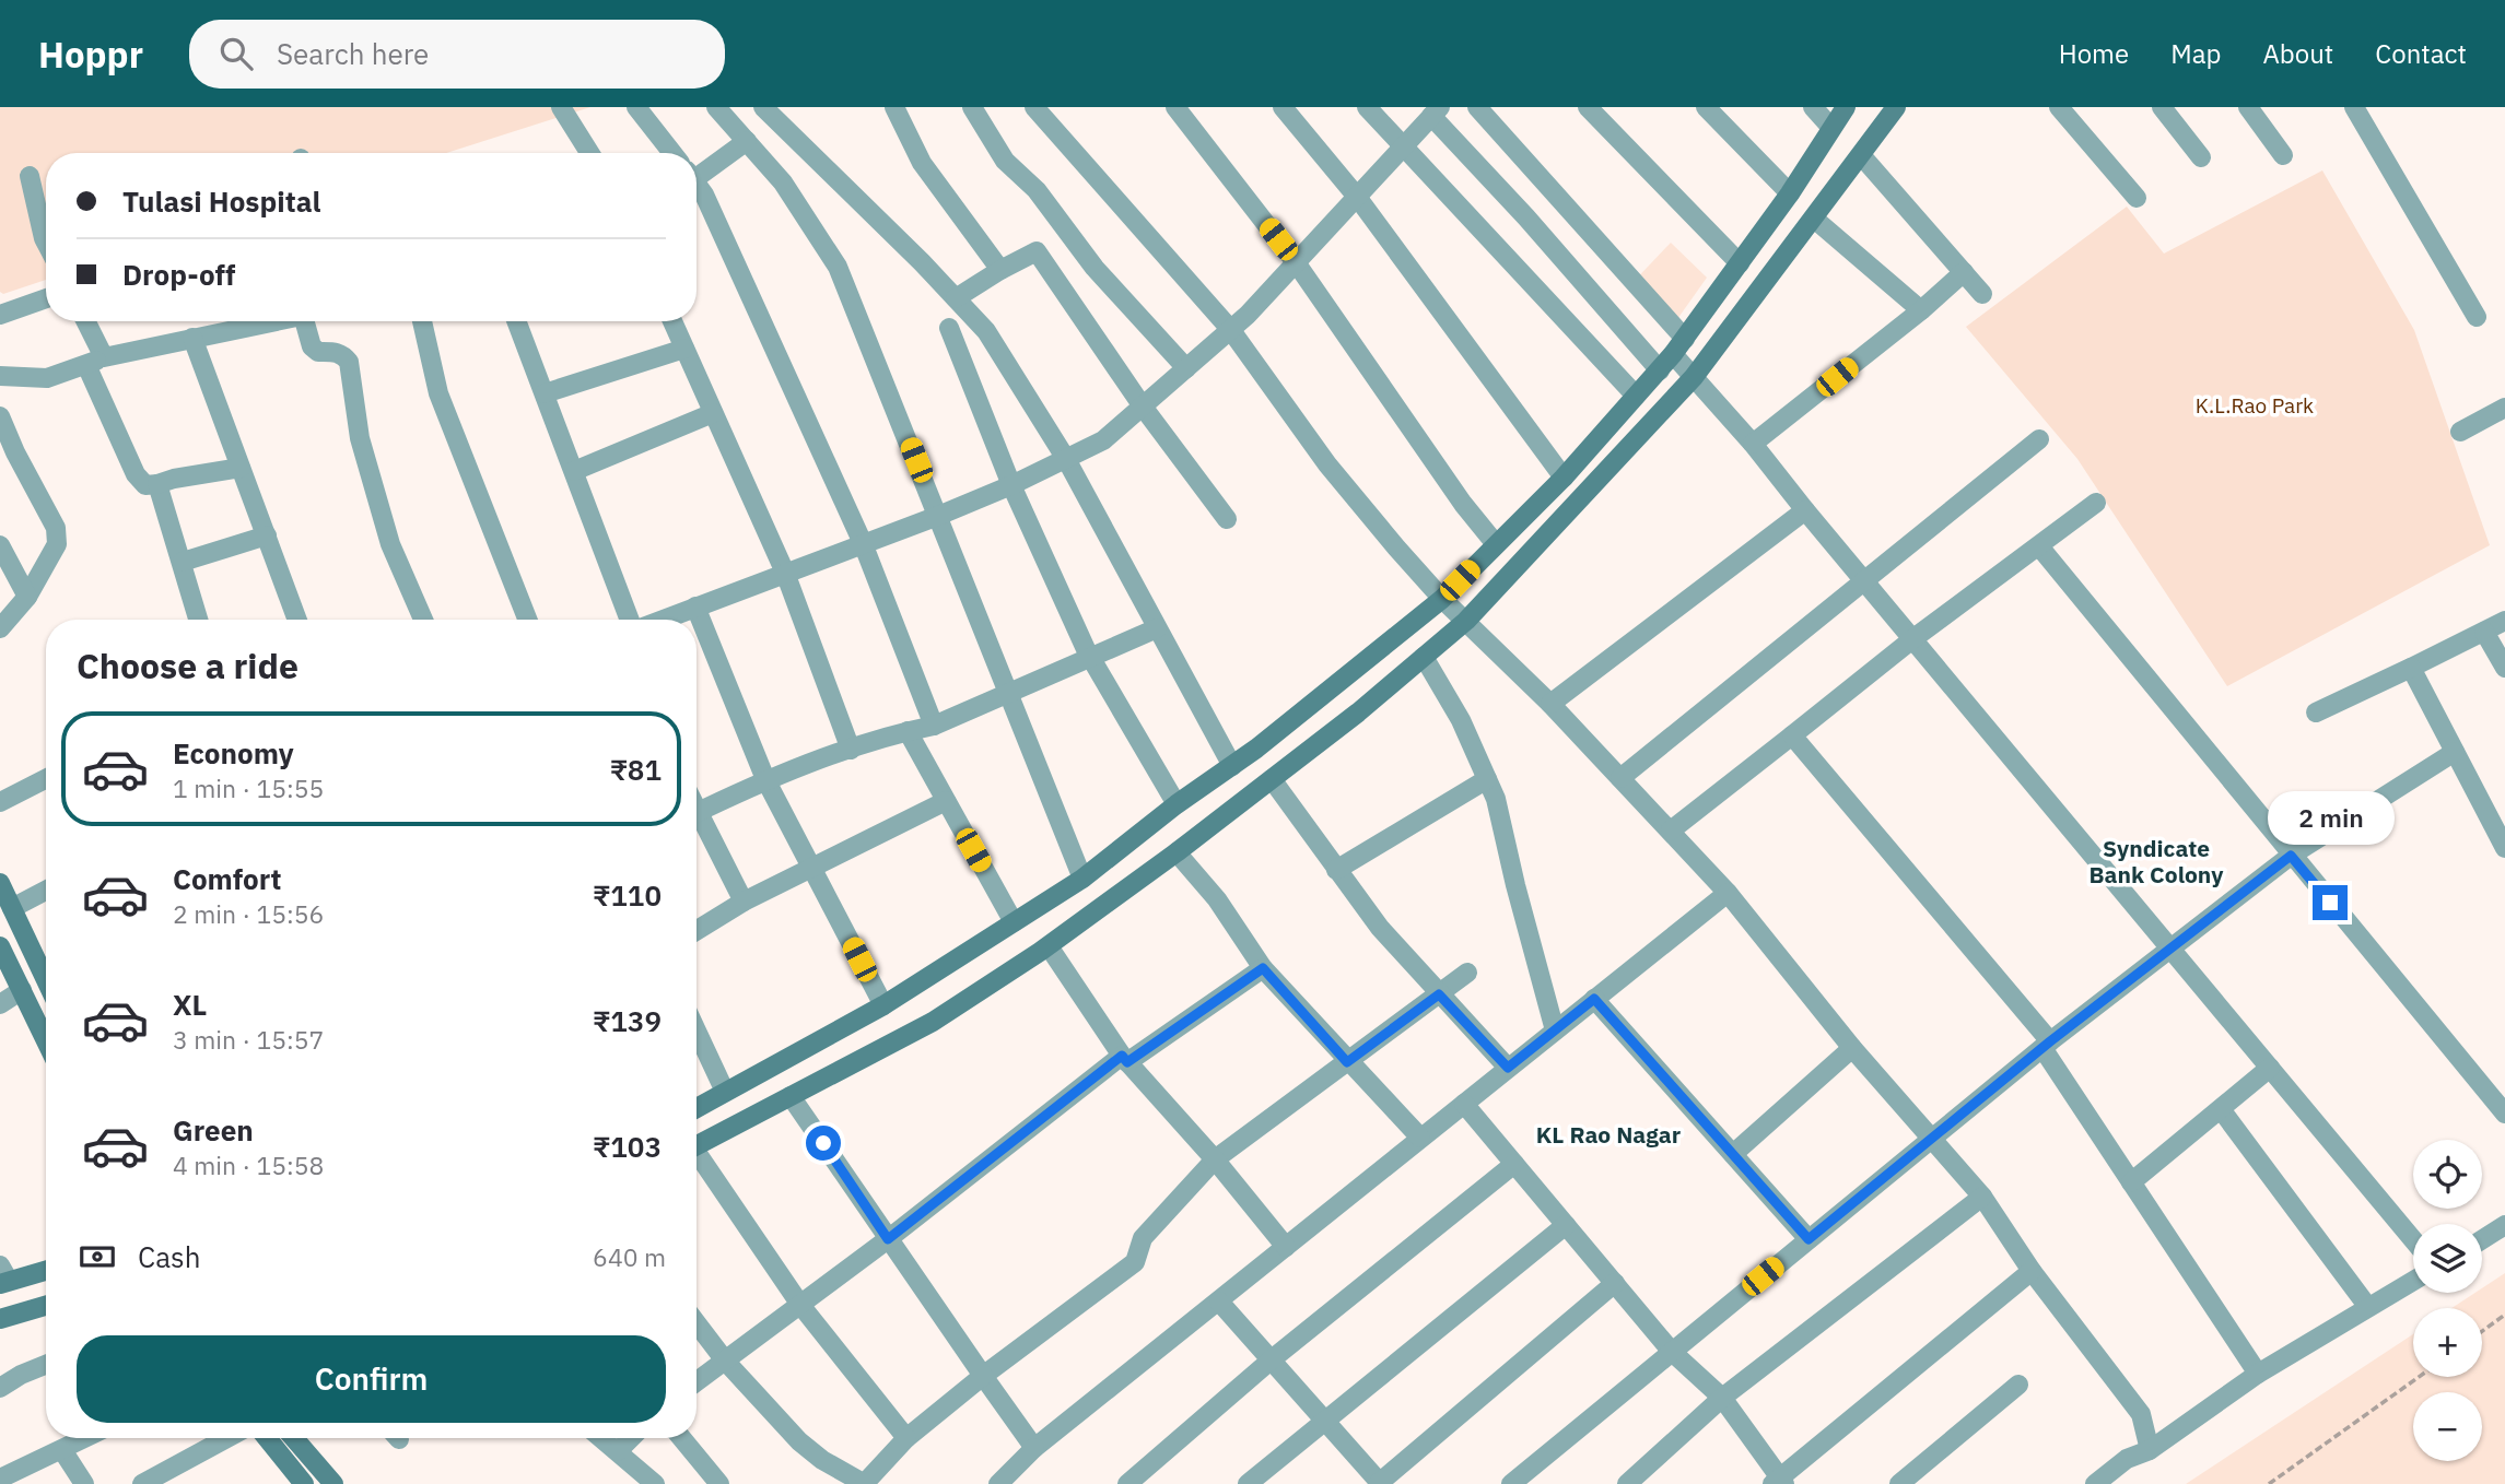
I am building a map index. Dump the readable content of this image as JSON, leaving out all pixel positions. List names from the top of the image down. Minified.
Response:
{"districts":["Syndicate Bank Colony","KL Rao Nagar"],"parks":["K.L.Rao Park"],"page":{"header":"Hoppr","search":"Search here","nav":["Home","Map","About","Contact"],"banner":["Tulasi Hospital","Drop-off"],"heading":"Choose a ride","list":[{"name":"Economy","note":"1 min · 15:55","value":"₹81"},{"name":"Comfort","note":"2 min · 15:56","value":"₹110"},{"name":"XL","note":"3 min · 15:57","value":"₹139"},{"name":"Green","note":"4 min · 15:58","value":"₹103"}],"bubble":"2 min","map_buttons":["+","−"],"pay":["Cash","640 m"],"buttons":"Confirm"}}
